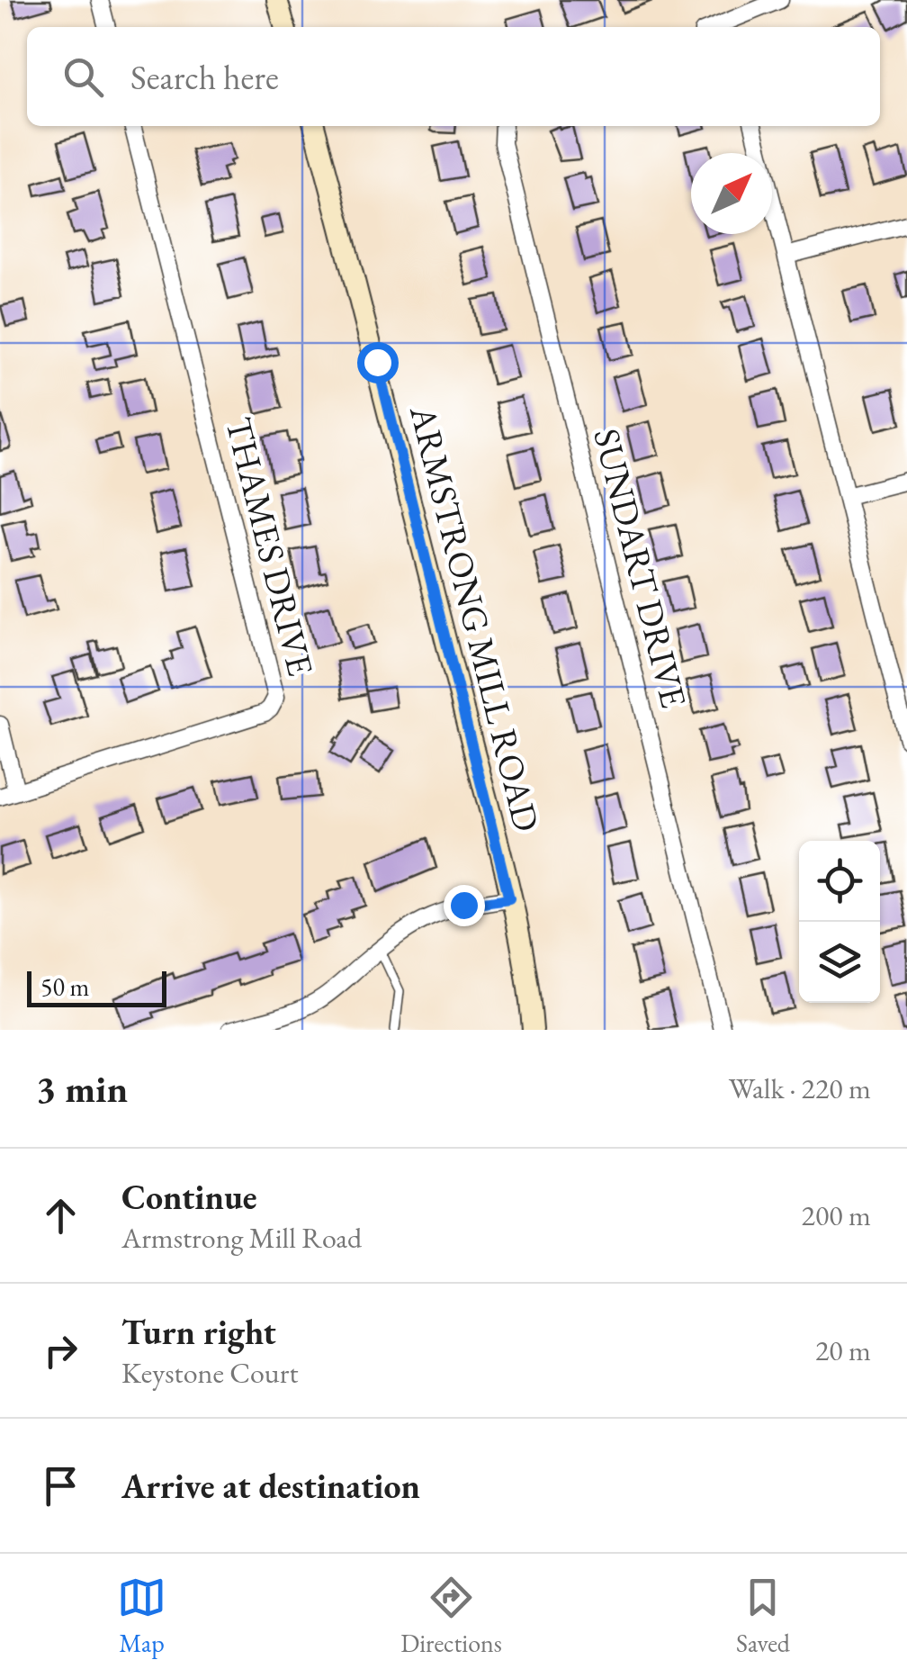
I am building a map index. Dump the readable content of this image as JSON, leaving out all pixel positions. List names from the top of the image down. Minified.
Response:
{"streets":{"main road":["ARMSTRONG MILL ROAD"],"street":["THAMES DRIVE","SUNDART DRIVE"]},"scale_bar":"50 m","north":"top right","page":{"search":"Search here","scale":"50 m","heading":["3 min","Walk · 220 m"],"list":[["Continue","Armstrong Mill Road","200 m"],["Turn right","Keystone Court","20 m"],"Arrive at destination"],"nav":["Map","Directions","Saved"]}}
